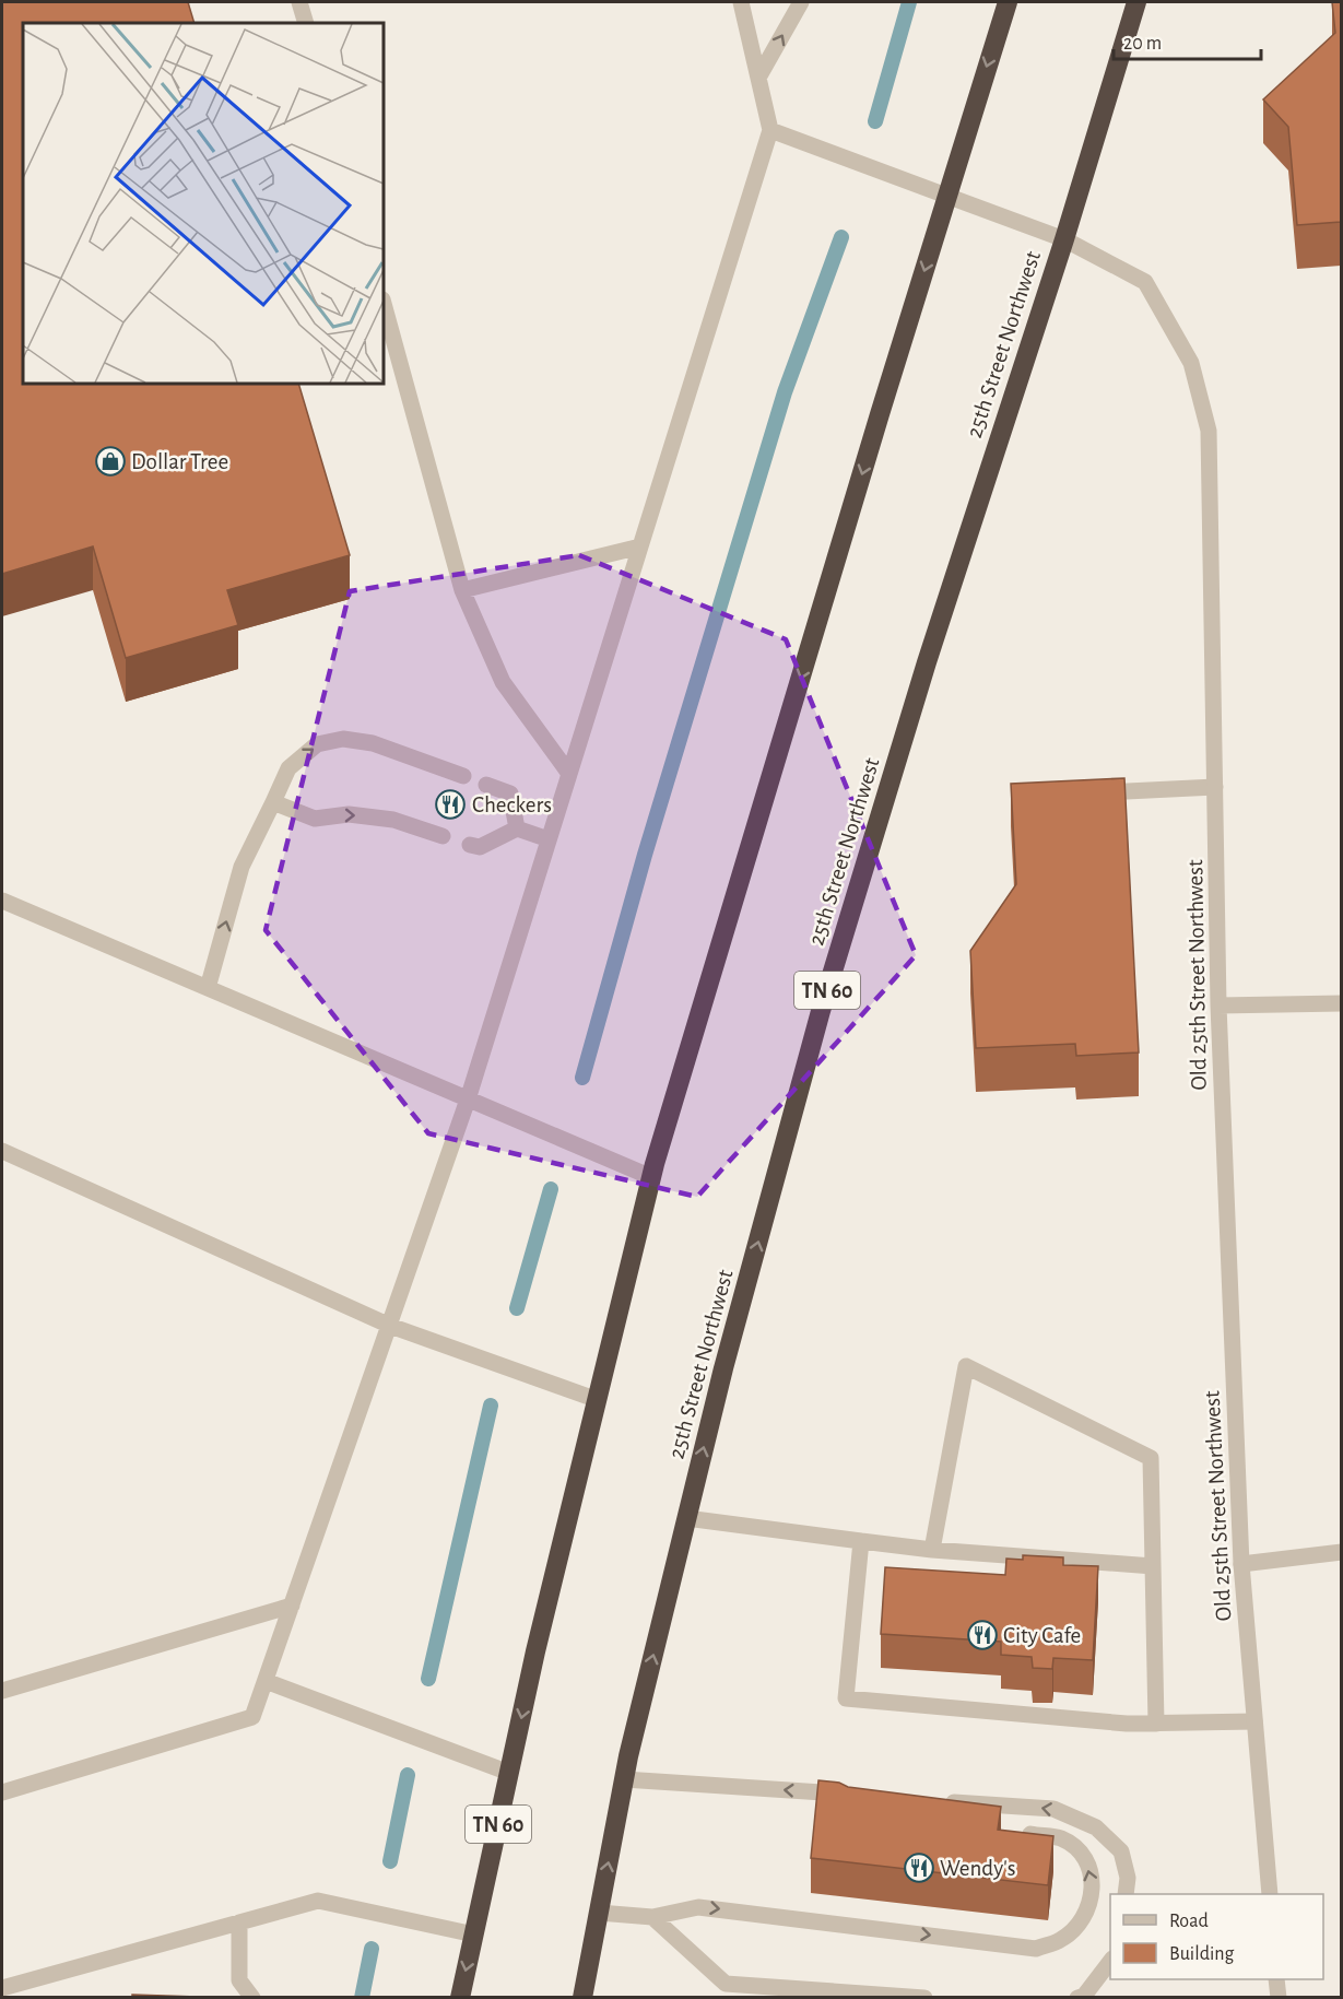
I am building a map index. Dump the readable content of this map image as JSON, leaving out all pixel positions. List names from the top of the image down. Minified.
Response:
{"streets":{"highway":["25th Street Northwest","TN 60"],"street":["Old 25th Street Northwest"]},"crossings":[["25th Street Northwest","Old 25th Street Northwest"],["Old 25th Street Northwest","TN 60"]],"places":{"shop":["Dollar Tree"],"restaurant":["Checkers","City Cafe","Wendy's"]},"legend":["Road","Building"],"scale_bar":"20 m"}
